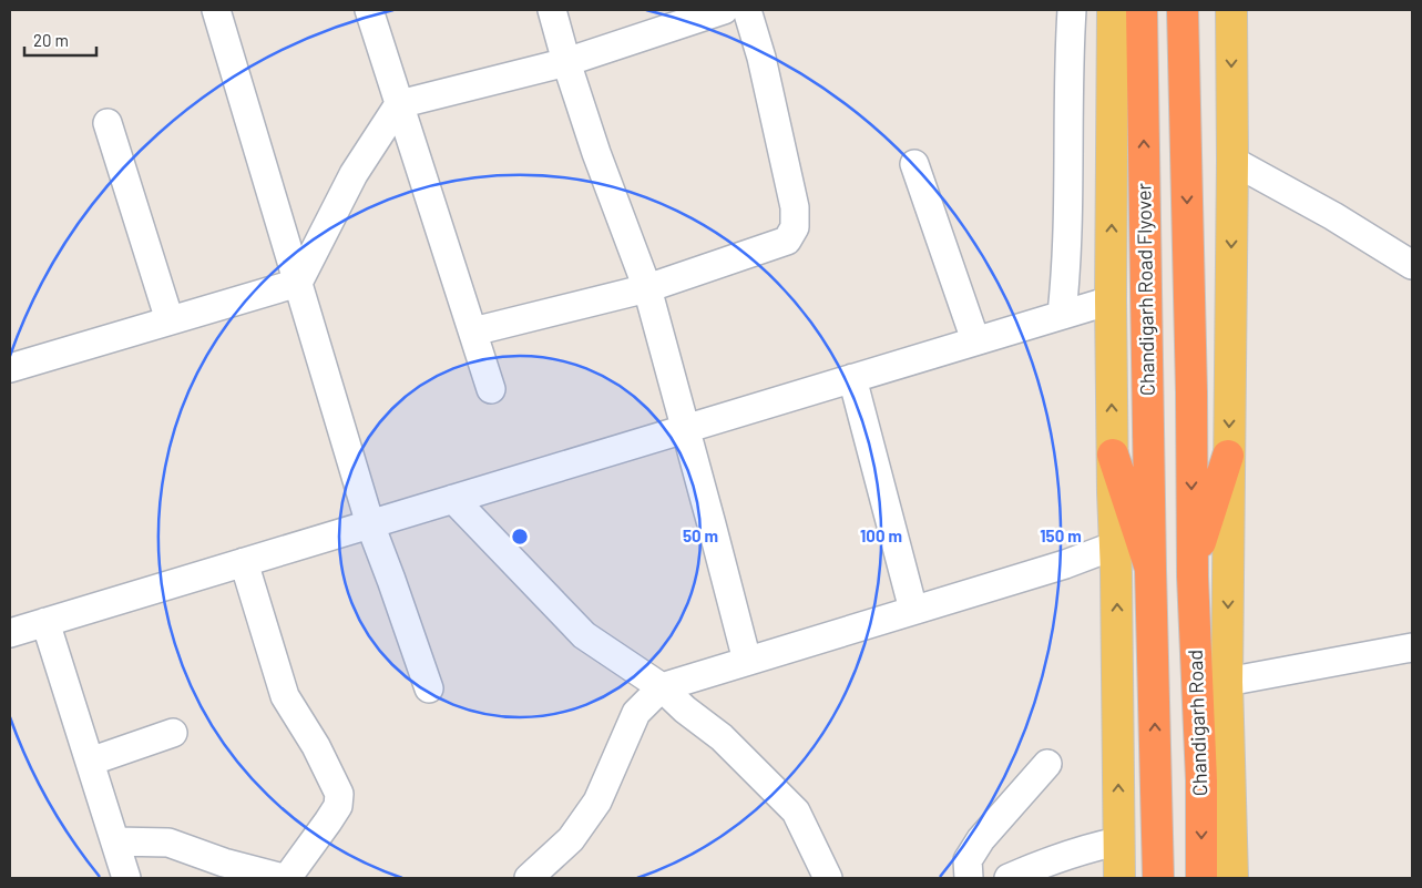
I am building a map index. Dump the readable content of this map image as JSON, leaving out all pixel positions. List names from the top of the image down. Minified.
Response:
{"streets":{"highway":["Chandigarh Road Flyover","Chandigarh Road"]},"one_way":["Chandigarh Road"],"scale_bar":"20 m","rings":["50 m","100 m","150 m"]}
